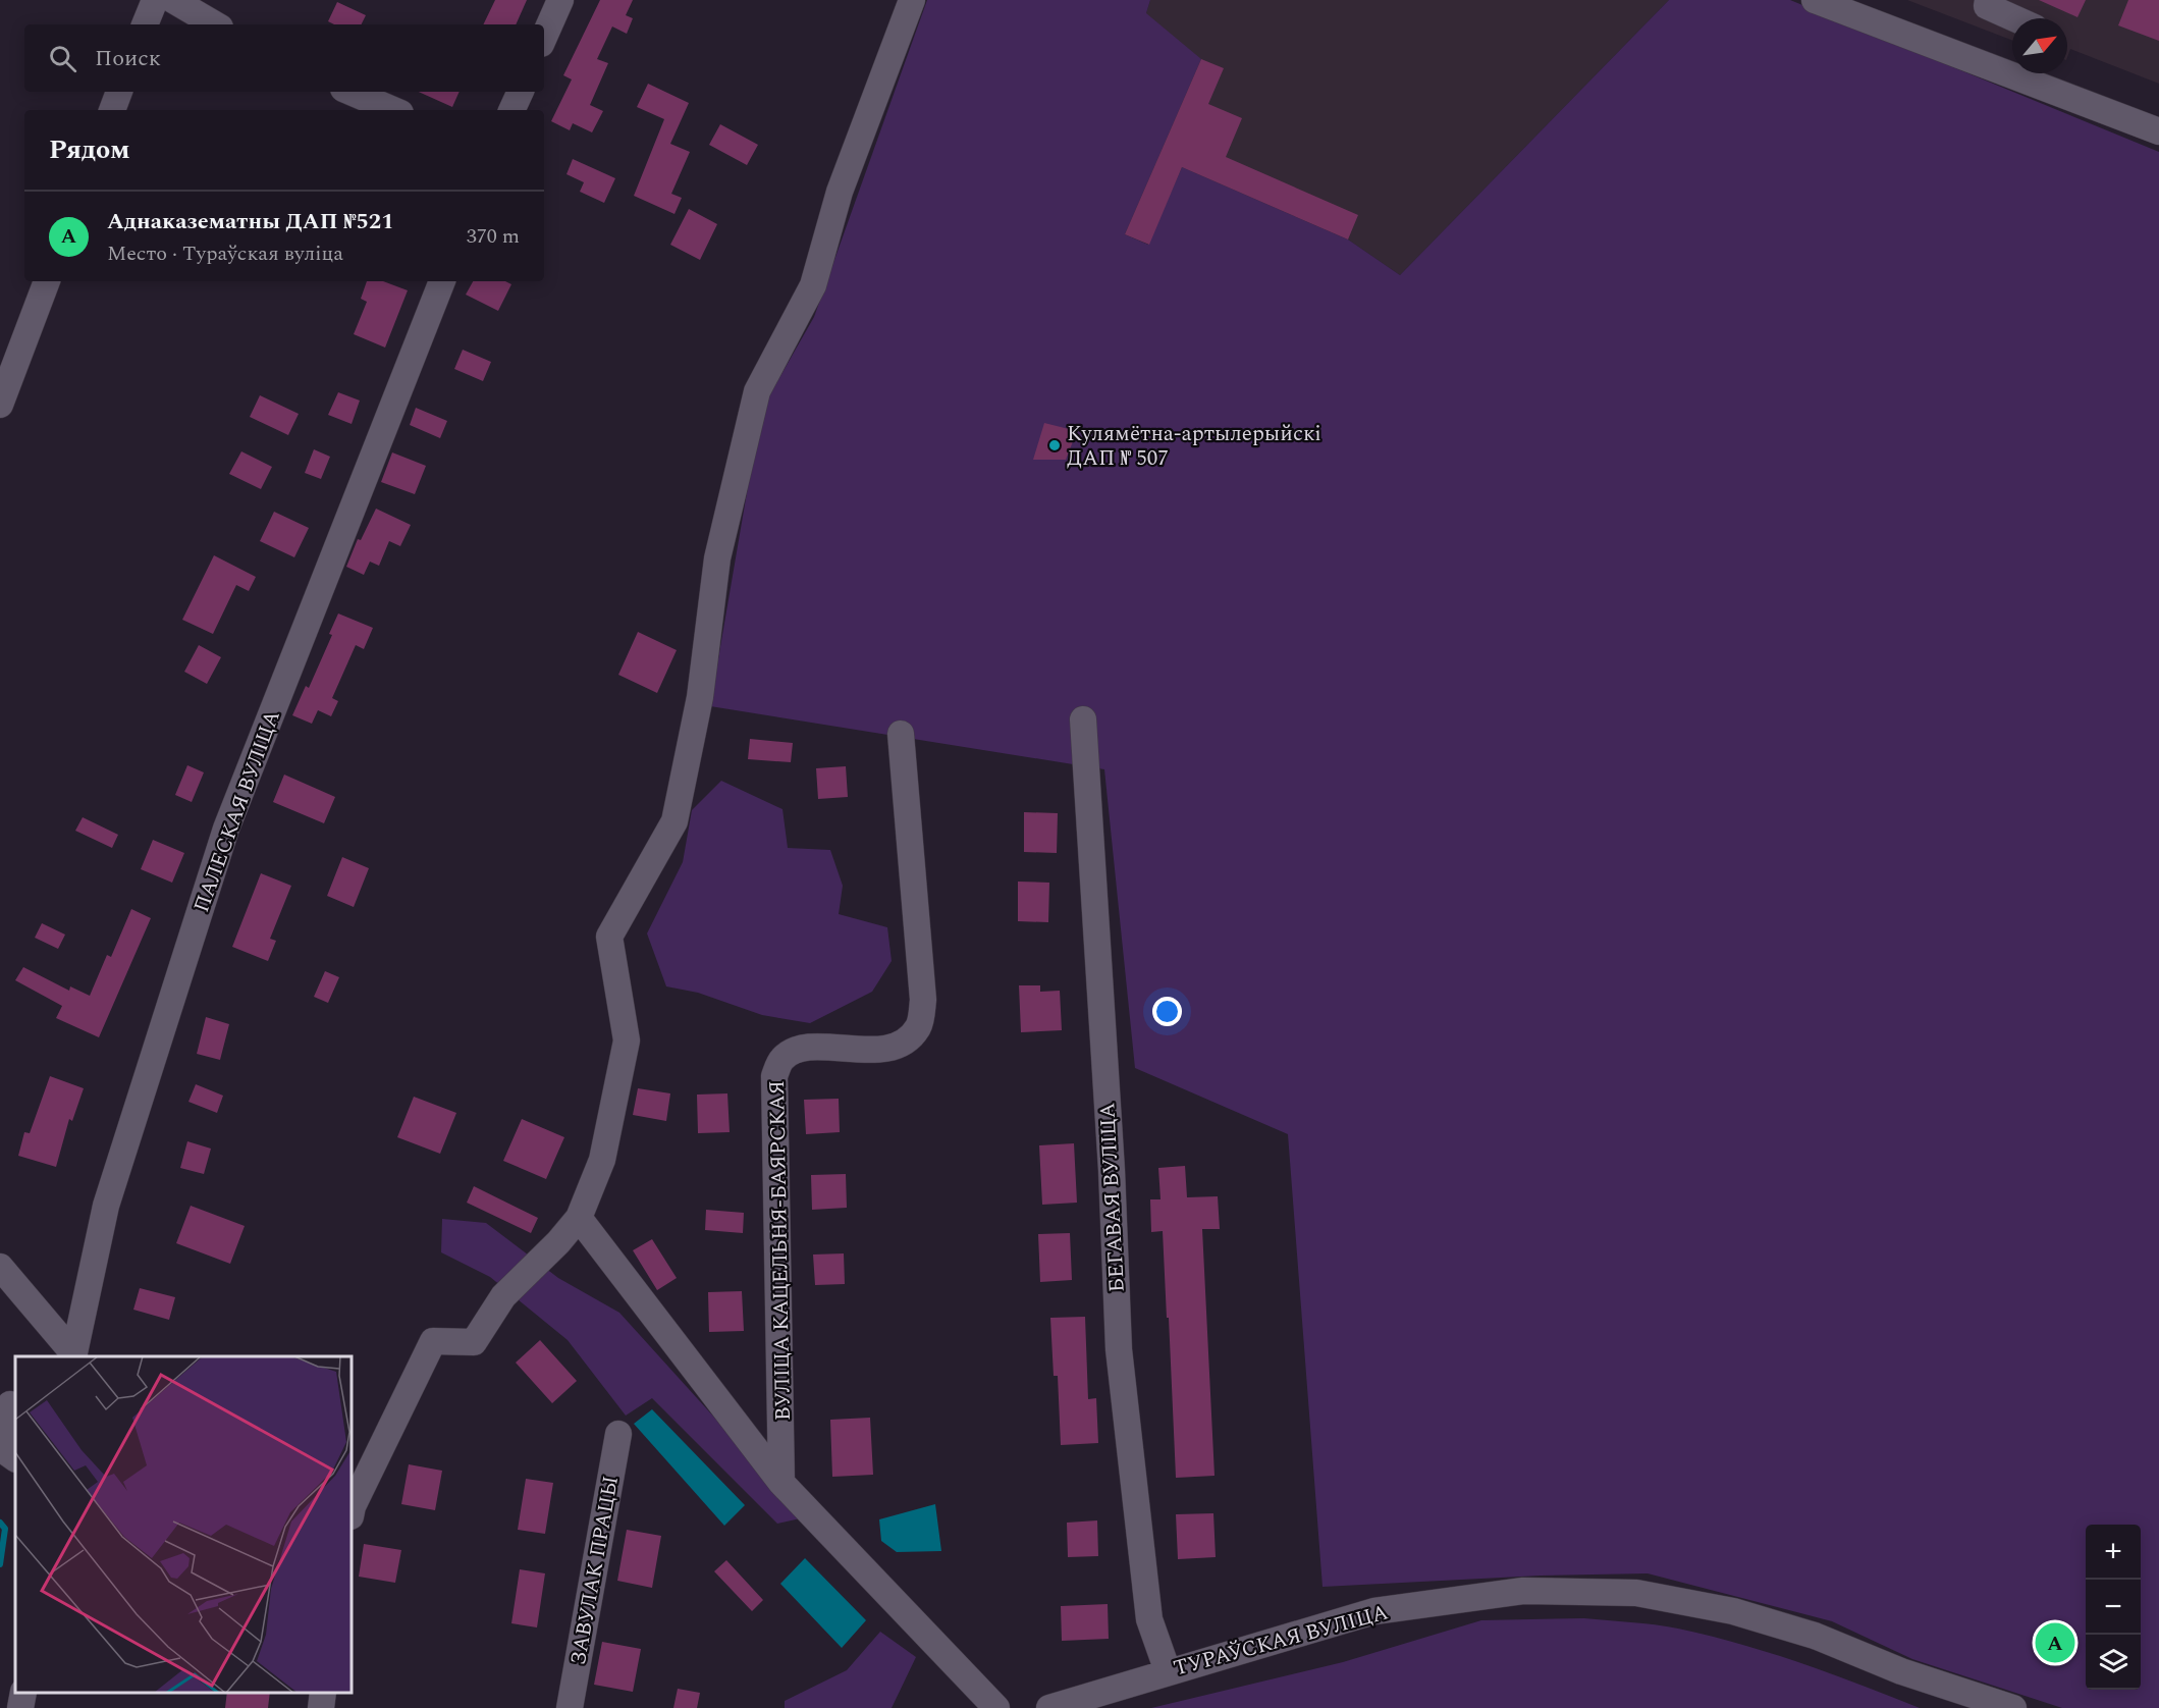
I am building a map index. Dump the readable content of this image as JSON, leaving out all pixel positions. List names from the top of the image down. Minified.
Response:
{"streets":{"street":["ПАЛЕСКАЯ ВУЛІЦА","БЕГАВАЯ ВУЛІЦА","ВУЛІЦА КАЦЕЛЬНЯ-БАЯРСКАЯ","ЗАВУЛАК ПРАЦЫ","ТУРАЎСКАЯ ВУЛІЦА"]},"crossings":[["БЕГАВАЯ ВУЛІЦА","ТУРАЎСКАЯ ВУЛІЦА"]],"places":["Кулямётна-артылерыйскі ДАП № 507"],"north":"top right","page":{"search":"Поиск","heading":"Рядом","list":[{"mark":"A","name":"Аднаказематны ДАП №521","note":"Место · Тураўская вуліца","value":"370 m"}],"map_buttons":["+","−"],"pins":"A"}}
